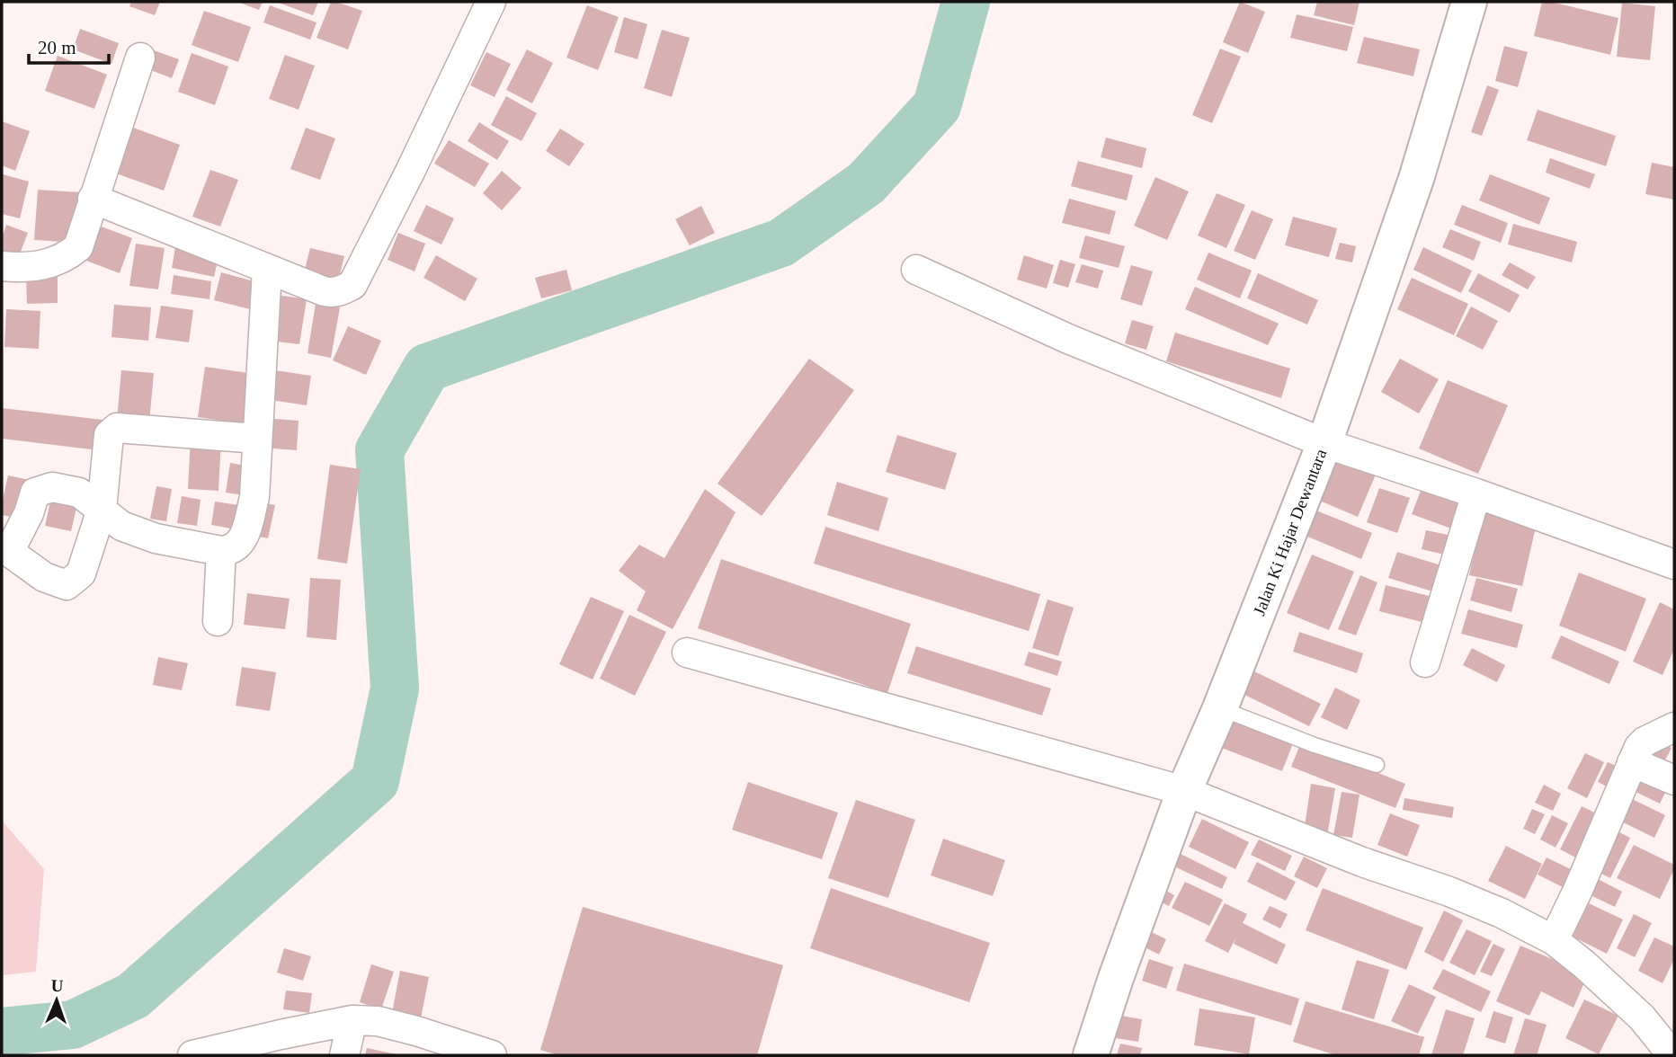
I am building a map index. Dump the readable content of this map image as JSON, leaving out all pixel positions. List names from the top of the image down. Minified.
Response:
{"streets":{"main road":["Jalan Ki Hajar Dewantara"]},"scale_bar":"20 m","north":"top"}
